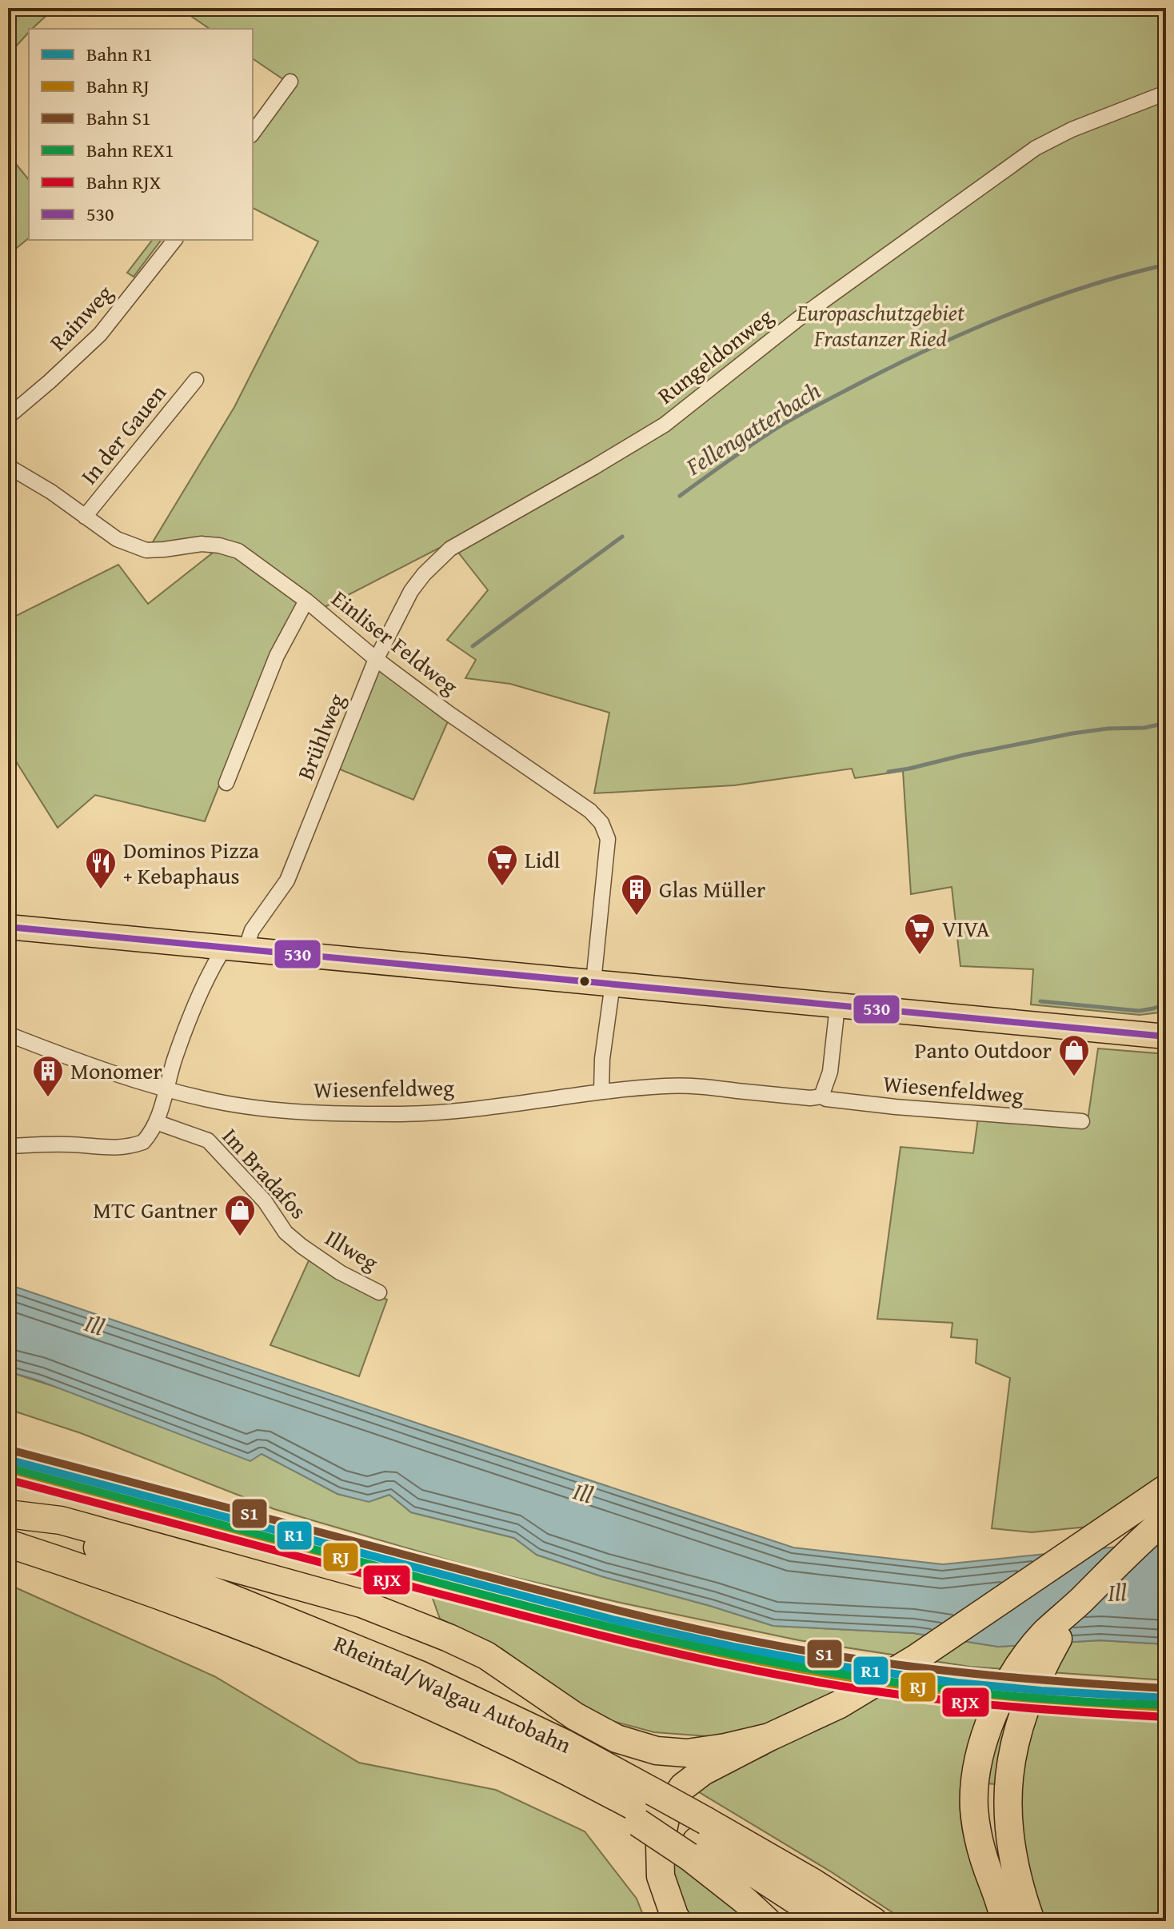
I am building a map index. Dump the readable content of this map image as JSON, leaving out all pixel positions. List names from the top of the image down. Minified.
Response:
{"streets":{"highway":["Rheintal/Walgau Autobahn"],"street":["Rainweg","Rungeldonweg","In der Gauen","Einliser Feldweg","Brühlweg","Wiesenfeldweg","Im Bradafos","Illweg"]},"crossings":[["Rungeldonweg","Brühlweg"],["In der Gauen","Einliser Feldweg"],["Einliser Feldweg","Brühlweg"],["Im Bradafos","Illweg"]],"water":["Fellengatterbach","Ill"],"parks":["Europaschutzgebiet Frastanzer Ried"],"places":{"supermarket":["Lidl","VIVA"],"restaurant":["Dominos Pizza + Kebaphaus"],"building":["Glas Müller","Monomer"],"shop":["Panto Outdoor","MTC Gantner"]},"lines":["transit line 530","rail line S1","rail line R1","rail line REX1","rail line RJ","rail line RJX"],"legend":["Bahn R1","Bahn RJ","Bahn S1","Bahn REX1","Bahn RJX","530"]}
